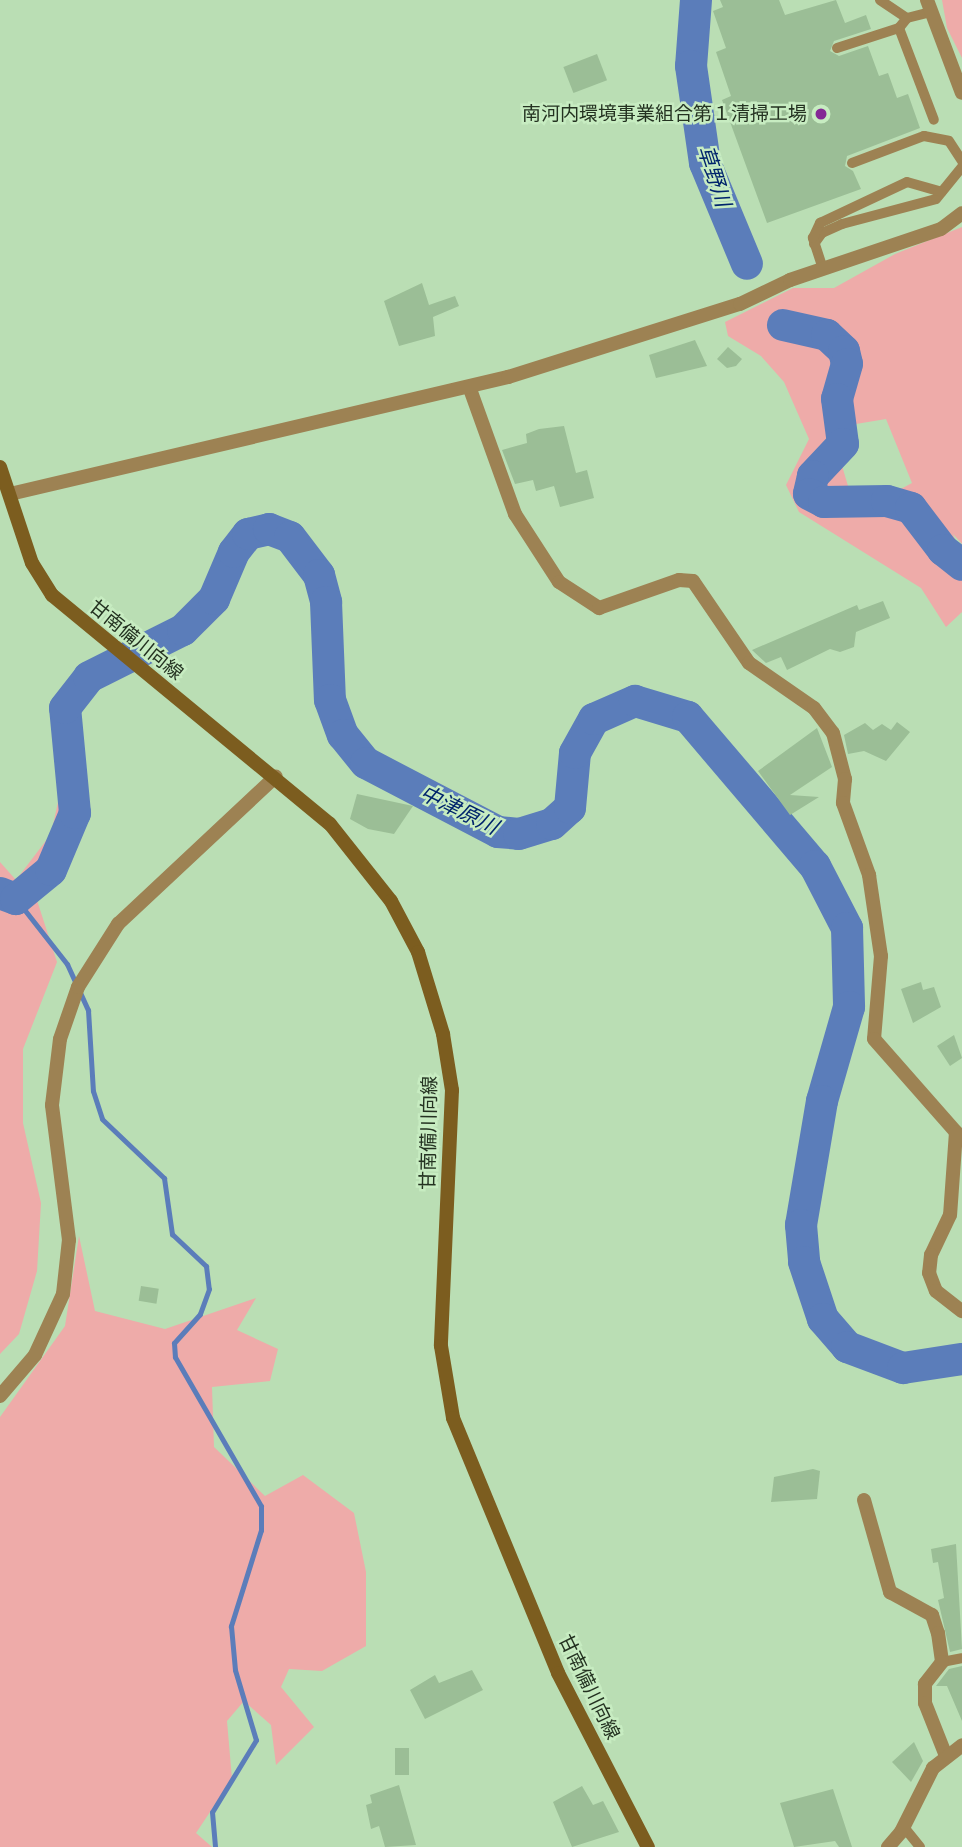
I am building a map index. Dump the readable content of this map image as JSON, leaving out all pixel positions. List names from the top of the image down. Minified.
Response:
{"streets":{"main road":["甘南備川向線"]},"water":["草野川","中津原川"],"places":["南河内環境事業組合第１清掃工場"]}
